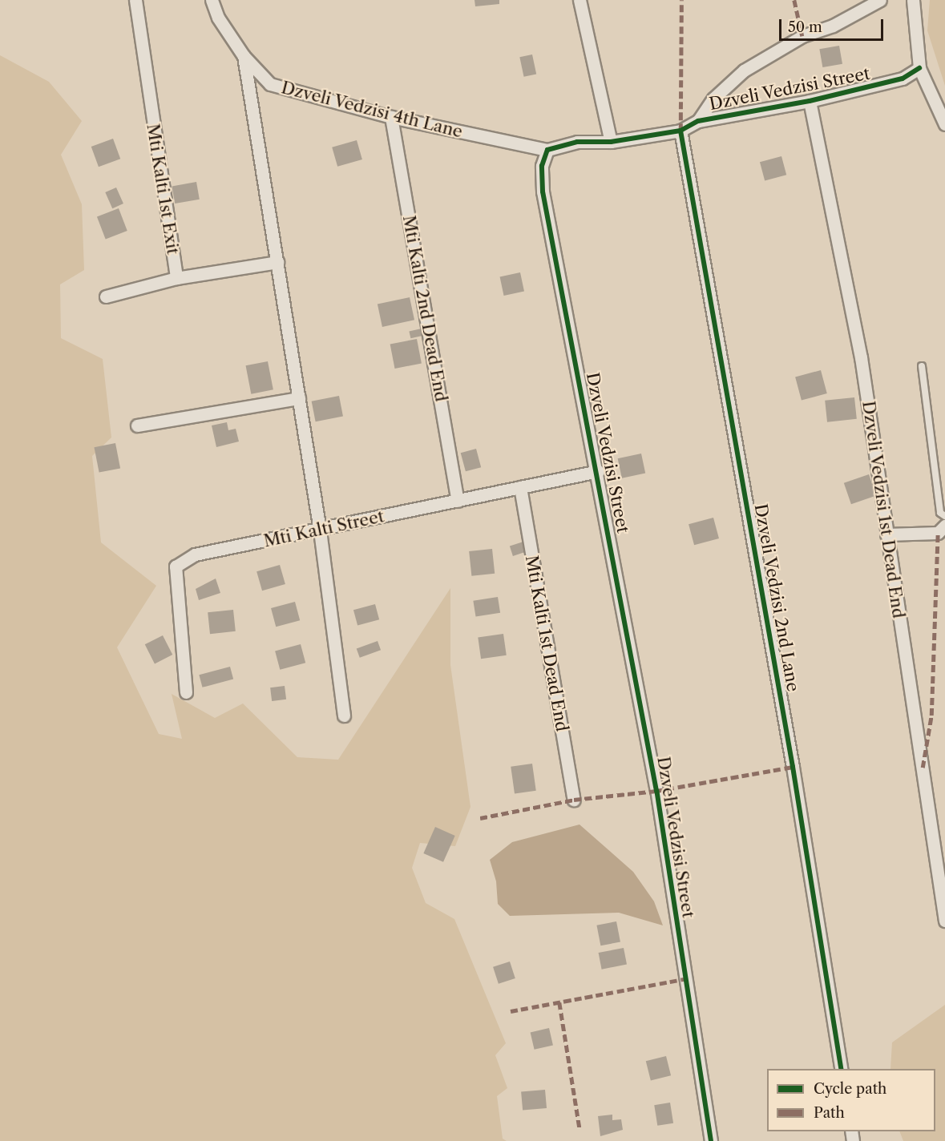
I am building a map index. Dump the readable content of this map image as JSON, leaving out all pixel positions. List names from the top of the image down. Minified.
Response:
{"streets":{"street":["Dzveli Vedzisi Street","Dzveli Vedzisi 4th Lane","Mti Kalti 1st Exit","Mti Kalti 2nd Dead End","Dzveli Vedzisi 1st Dead End","Mti Kalti Street","Dzveli Vedzisi 2nd Lane","Mti Kalti 1st Dead End"]},"crossings":[["Dzveli Vedzisi Street","Dzveli Vedzisi 4th Lane"],["Dzveli Vedzisi Street","Dzveli Vedzisi 1st Dead End"],["Dzveli Vedzisi Street","Mti Kalti Street"],["Dzveli Vedzisi Street","Dzveli Vedzisi 2nd Lane"],["Dzveli Vedzisi 4th Lane","Mti Kalti 2nd Dead End"],["Mti Kalti 2nd Dead End","Mti Kalti Street"],["Mti Kalti Street","Mti Kalti 1st Dead End"]],"legend":["Cycle path","Path"],"scale_bar":"50 m"}
